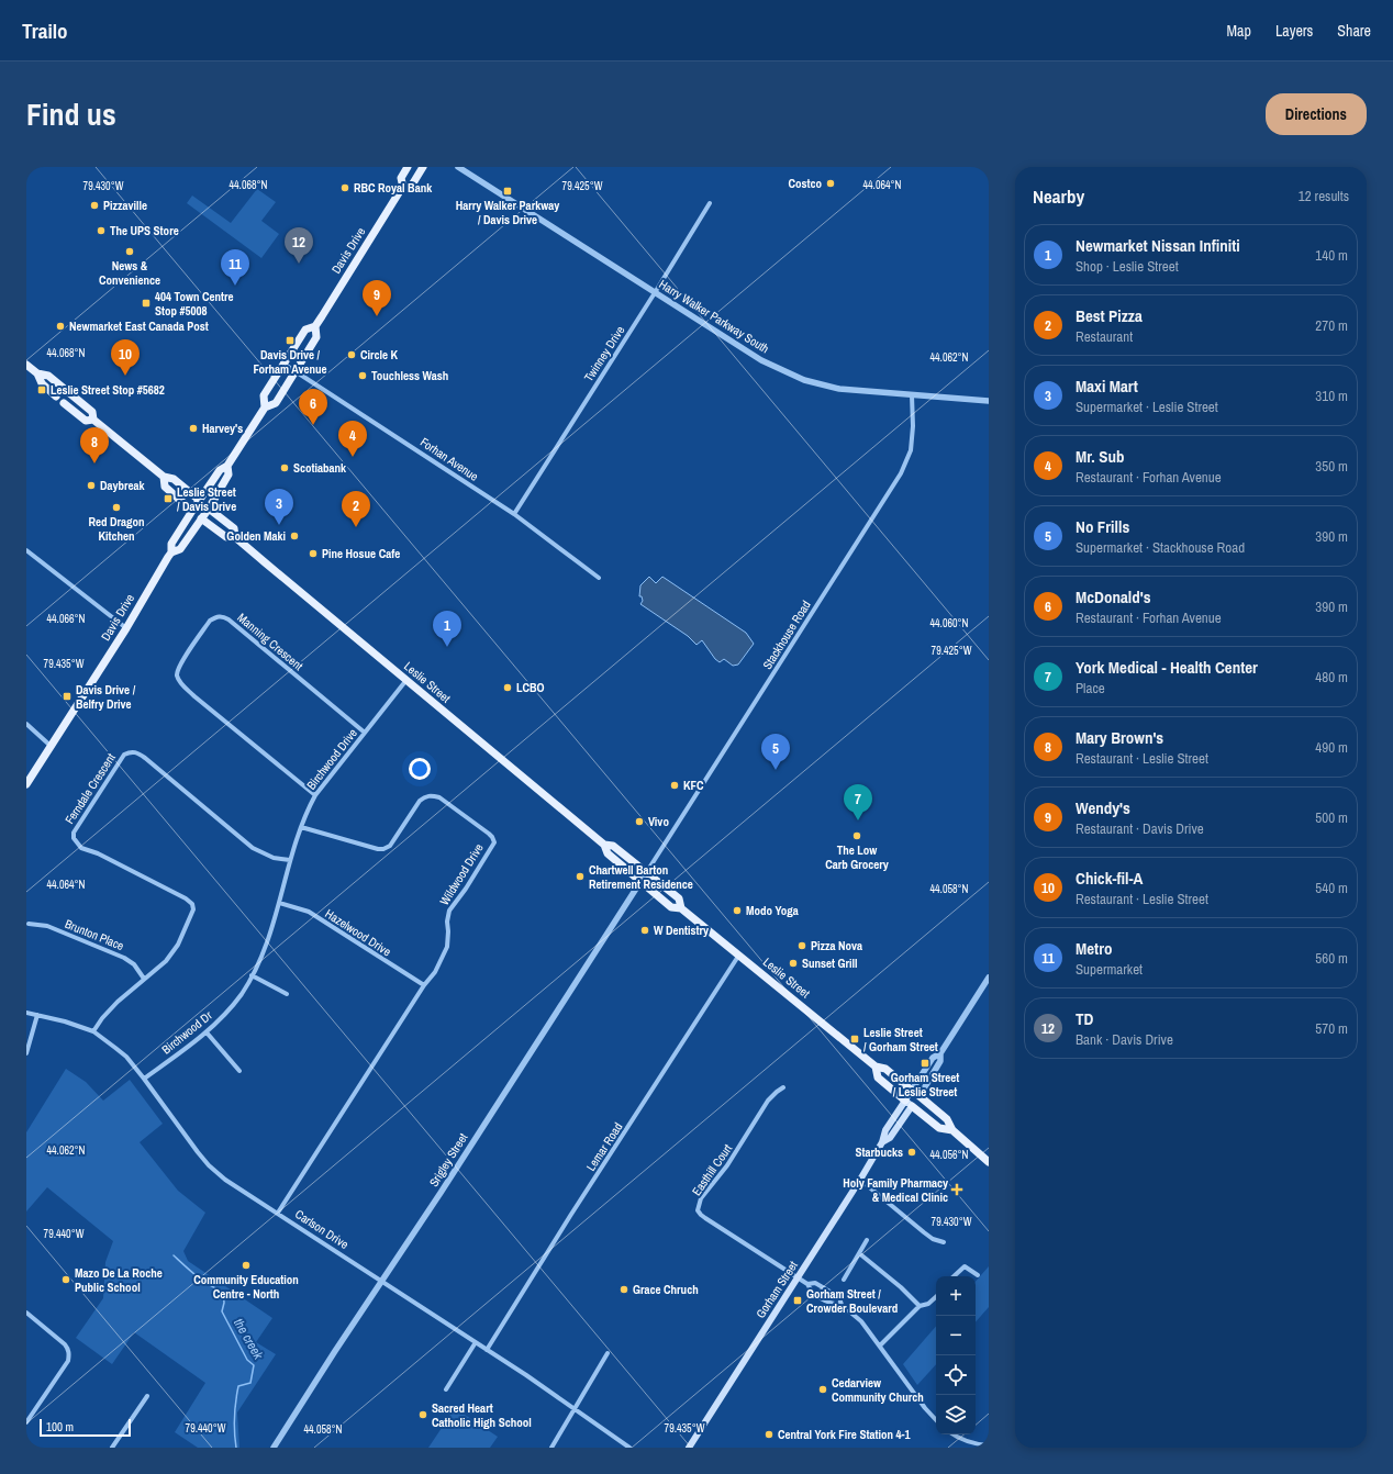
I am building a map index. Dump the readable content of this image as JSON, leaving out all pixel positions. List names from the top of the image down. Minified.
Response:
{"streets":{"main road":["Davis Drive","Leslie Street","Gorham Street"],"street":["Harry Walker Parkway South","Twinney Drive","Forhan Avenue","Stackhouse Road","Manning Crescent","Birchwood Drive","Ferndale Crescent","Wildwood Drive","Hazelwood Drive","Brunton Place","Birchwood Dr","Lemar Road","Srigley Street","Easthill Court","Carlson Drive"]},"crossings":[["Davis Drive","Forhan Avenue"],["Davis Drive","Leslie Street"],["Harry Walker Parkway South","Twinney Drive"],["Harry Walker Parkway South","Stackhouse Road"],["Twinney Drive","Forhan Avenue"],["Stackhouse Road","Leslie Street"],["Stackhouse Road","Srigley Street"],["Manning Crescent","Birchwood Drive"],["Leslie Street","Birchwood Drive"],["Leslie Street","Lemar Road"],["Leslie Street","Srigley Street"],["Leslie Street","Gorham Street"],["Birchwood Drive","Ferndale Crescent"],["Birchwood Drive","Wildwood Drive"],["Ferndale Crescent","Brunton Place"],["Ferndale Crescent","Carlson Drive"],["Wildwood Drive","Hazelwood Drive"],["Wildwood Drive","Carlson Drive"],["Birchwood Dr","Carlson Drive"],["Lemar Road","Carlson Drive"],["Srigley Street","Carlson Drive"],["Easthill Court","Gorham Street"]],"water":["the creek"],"places":{"other":["Costco","RBC Royal Bank","Pizzaville","The UPS Store","News & Convenience","Newmarket East Canada Post","Circle K","Touchless Wash","Harvey's","Scotiabank","Daybreak","Red Dragon Kitchen","Golden Maki","Pine Hosue Cafe","LCBO","KFC","Vivo","The Low Carb Grocery","Chartwell Barton Retirement Residence","Modo Yoga","W Dentistry","Pizza Nova","Sunset Grill","Starbucks","Community Education Centre - North","Mazo De La Roche Public School","Grace Chruch","Cedarview Community Church","Sacred Heart Catholic High School","Central York Fire Station 4-1"],"transit":["Harry Walker Parkway / Davis Drive","404 Town Centre Stop #5008","Davis Drive / Forham Avenue","Leslie Street Stop #5682","Leslie Street / Davis Drive","Davis Drive / Belfry Drive","Leslie Street / Gorham Street","Gorham Street / Leslie Street","Gorham Street / Crowder Boulevard"],"health":["Holy Family Pharmacy & Medical Clinic"]},"scale_bar":"100 m","page":{"header":"Trailo","nav":["Map","Layers","Share"],"title":"Find us","buttons":"Directions","heading":["Nearby","12 results"],"list":[{"mark":"1","name":"Newmarket Nissan Infiniti","note":"Shop · Leslie Street","value":"140 m"},{"mark":"2","name":"Best Pizza","note":"Restaurant","value":"270 m"},{"mark":"3","name":"Maxi Mart","note":"Supermarket · Leslie Street","value":"310 m"},{"mark":"4","name":"Mr. Sub","note":"Restaurant · Forhan Avenue","value":"350 m"},{"mark":"5","name":"No Frills","note":"Supermarket · Stackhouse Road","value":"390 m"},{"mark":"6","name":"McDonald's","note":"Restaurant · Forhan Avenue","value":"390 m"},{"mark":"7","name":"York Medical - Health Center","note":"Place","value":"480 m"},{"mark":"8","name":"Mary Brown's","note":"Restaurant · Leslie Street","value":"490 m"},{"mark":"9","name":"Wendy's","note":"Restaurant · Davis Drive","value":"500 m"},{"mark":"10","name":"Chick-fil-A","note":"Restaurant · Leslie Street","value":"540 m"},{"mark":"11","name":"Metro","note":"Supermarket","value":"560 m"},{"mark":"12","name":"TD","note":"Bank · Davis Drive","value":"570 m"}],"pins":["12","11","9","10","6","4","8","3","2","1","5","7"],"map_buttons":["+","−"],"scale":"100 m"},"coordinates":["44.068°N","44.064°N","79.425°W","79.430°W","44.062°N","44.066°N","44.060°N","79.435°W","44.058°N","44.056°N","79.440°W"]}
